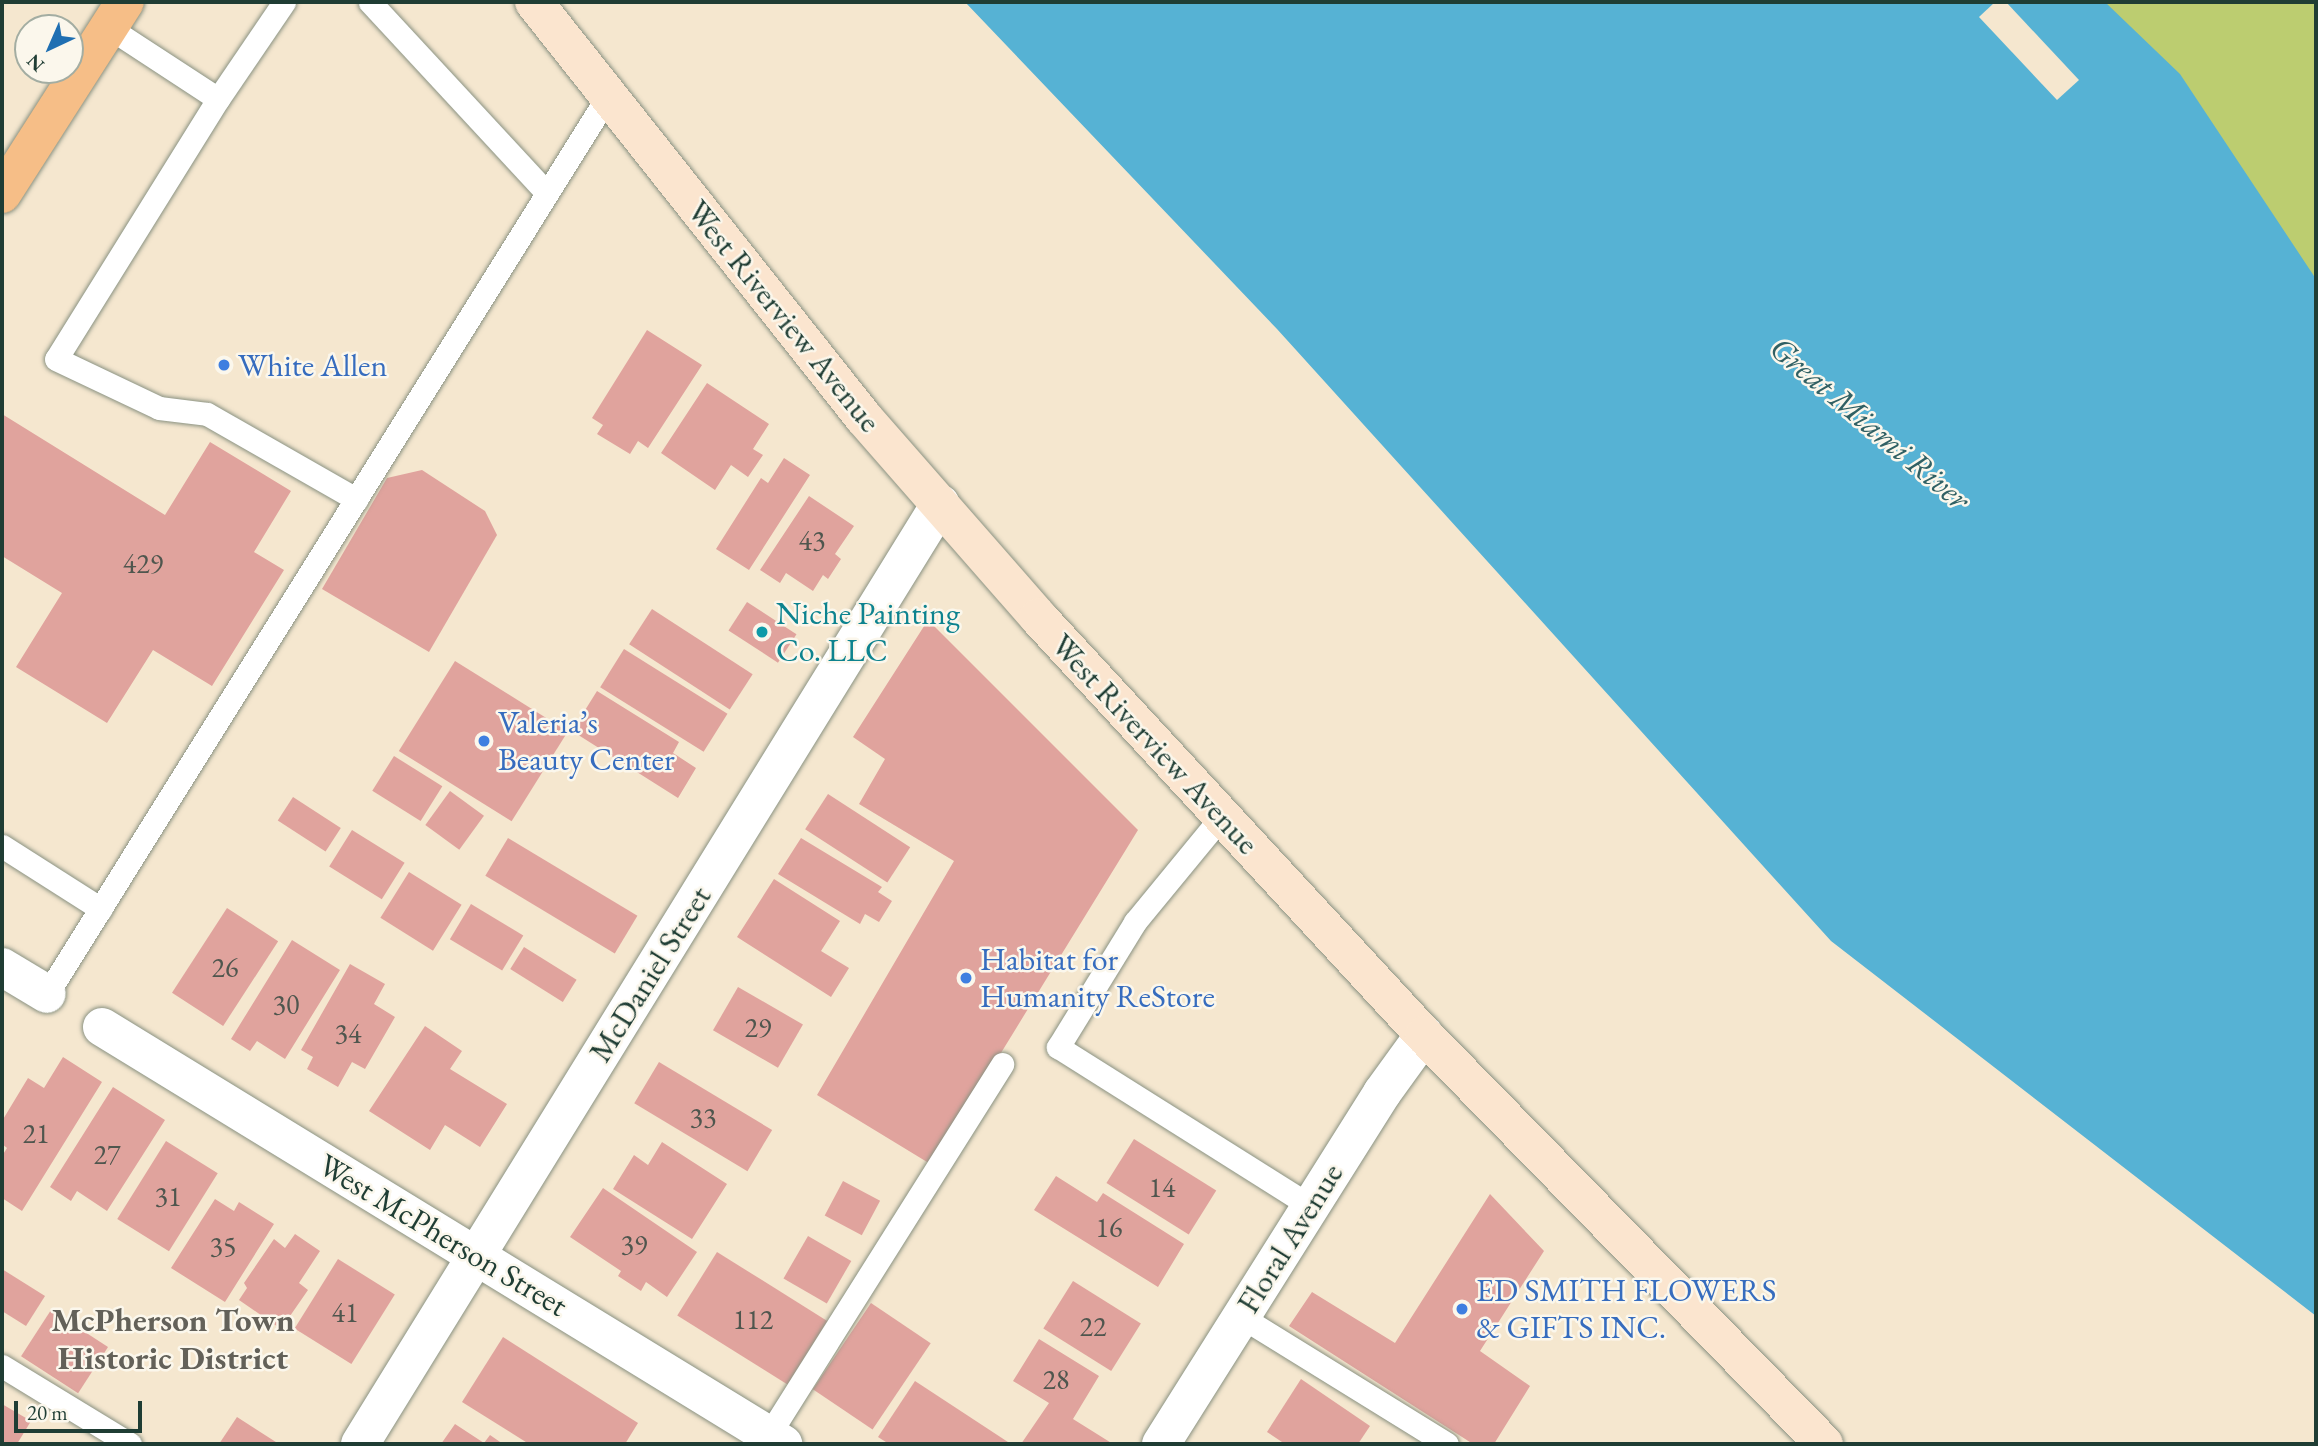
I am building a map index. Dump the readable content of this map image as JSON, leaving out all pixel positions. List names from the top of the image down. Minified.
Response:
{"streets":{"main road":["West Riverview Avenue"],"street":["McDaniel Street","West McPherson Street","Floral Avenue"]},"crossings":[["West Riverview Avenue","McDaniel Street"],["West Riverview Avenue","Floral Avenue"],["McDaniel Street","West McPherson Street"]],"districts":["McPherson Town Historic District"],"water":["Great Miami River"],"places":["White Allen","Niche Painting Co. LLC","Valeria’s Beauty Center","Habitat for Humanity ReStore","ED SMITH FLOWERS & GIFTS INC."],"house_numbers":["43","429","26","30","29","34","33","21","27","14","31","16","39","35","41","112","22","28"],"scale_bar":"20 m","north":"bottom left"}
